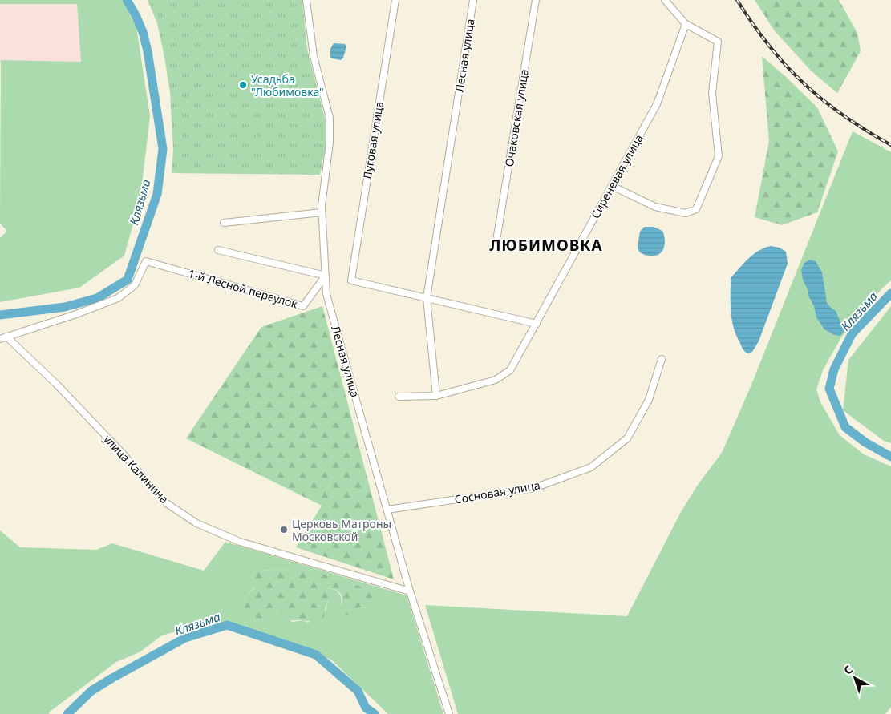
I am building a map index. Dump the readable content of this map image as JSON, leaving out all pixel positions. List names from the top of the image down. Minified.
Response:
{"streets":{"street":["Лесная улица","Очаковская улица","Луговая улица","Сиреневая улица","1-й Лесной переулок","улица Калинина","Сосновая улица"]},"crossings":[["Лесная улица","Луговая улица"],["Лесная улица","Сиреневая улица"],["Лесная улица","1-й Лесной переулок"],["Лесная улица","улица Калинина"],["Лесная улица","Сосновая улица"],["1-й Лесной переулок","улица Калинина"]],"districts":["ЛЮБИМОВКА"],"water":["Клязьма"],"places":["Усадьба \"Любимовка\"","Церковь Матроны Московской"],"north":"top left"}
